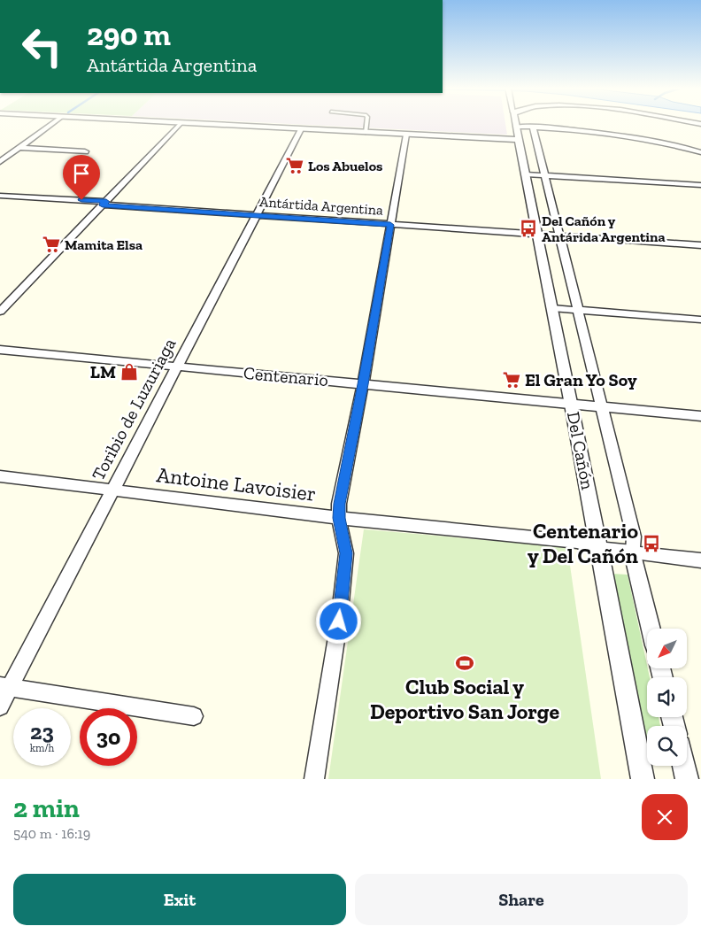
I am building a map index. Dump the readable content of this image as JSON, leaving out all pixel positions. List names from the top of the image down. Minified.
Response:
{"streets":{"street":["Antártida Argentina","Centenario","Toribio de Luzuriaga","Del Cañón","Antoine Lavoisier"]},"crossings":[["Antártida Argentina","Toribio de Luzuriaga"],["Antártida Argentina","Del Cañón"],["Centenario","Toribio de Luzuriaga"],["Centenario","Del Cañón"],["Toribio de Luzuriaga","Antoine Lavoisier"],["Del Cañón","Antoine Lavoisier"]],"places":{"supermarket":["Los Abuelos","Mamita Elsa","El Gran Yo Soy"],"bus stop":["Del Cañón y Antárida Argentina","Centenario y Del Cañón"],"shop":["LM"],"sports":["Club Social y Deportivo San Jorge"]},"north":"bottom left","page":{"turn":["290 m","Antártida Argentina"],"speed":"23 km/h","limit":"30","heading":["2 min","540 m · 16:19"],"buttons":["Exit","Share"]}}
